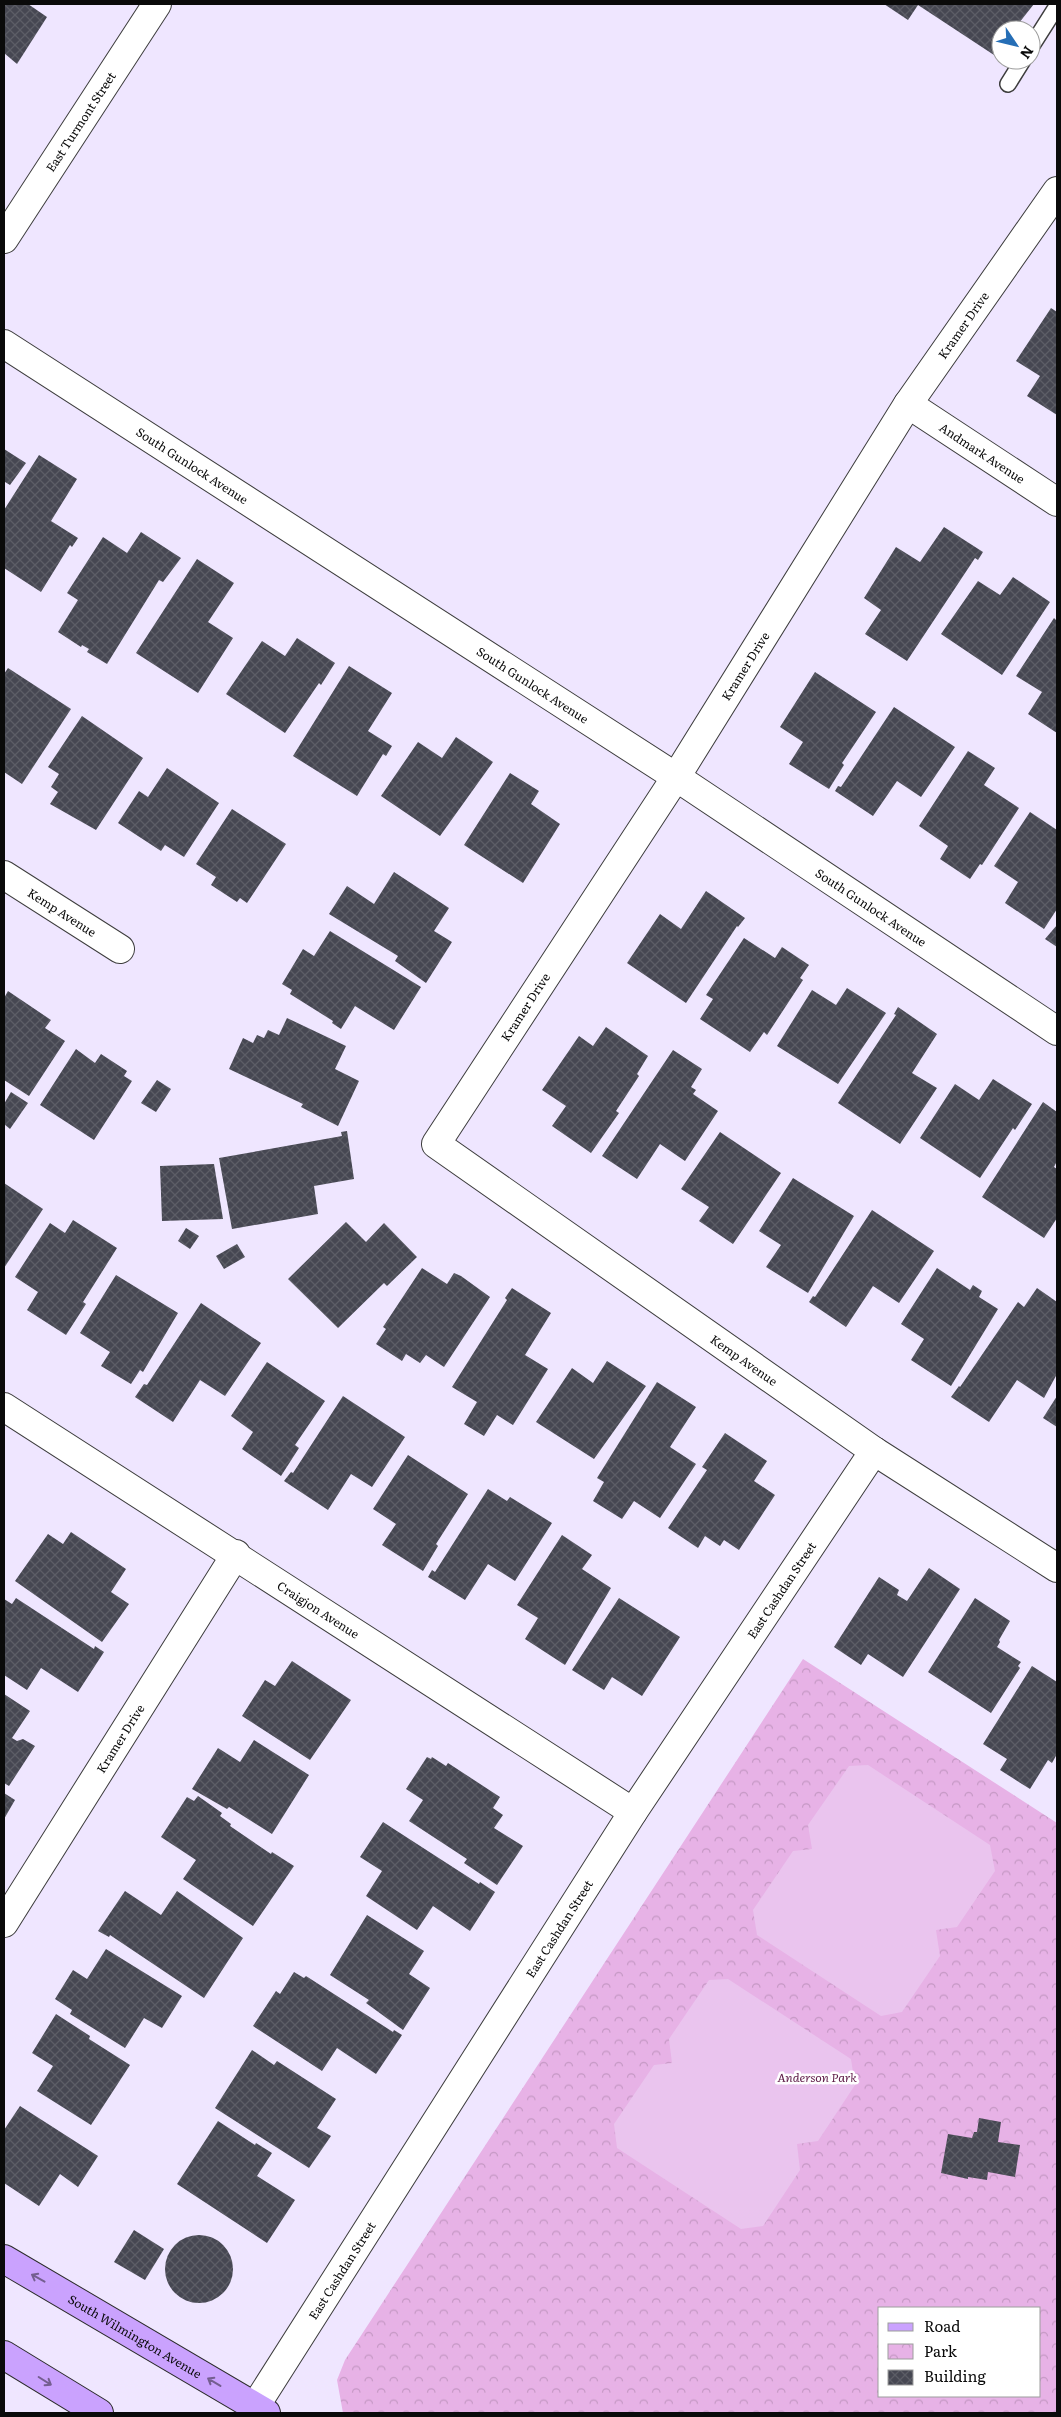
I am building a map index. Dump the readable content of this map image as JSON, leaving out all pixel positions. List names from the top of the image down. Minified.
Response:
{"streets":{"main road":["South Wilmington Avenue"],"street":["East Turmont Street","Kramer Drive","Andmark Avenue","South Gunlock Avenue","Kemp Avenue","East Cashdan Street","Craigjon Avenue"]},"crossings":[["Kramer Drive","Andmark Avenue"],["Kramer Drive","South Gunlock Avenue"],["Kramer Drive","Kemp Avenue"],["Kramer Drive","Craigjon Avenue"],["Kemp Avenue","East Cashdan Street"],["East Cashdan Street","Craigjon Avenue"],["East Cashdan Street","South Wilmington Avenue"]],"parks":["Anderson Park"],"legend":["Road","Park","Building"],"north":"bottom right"}
